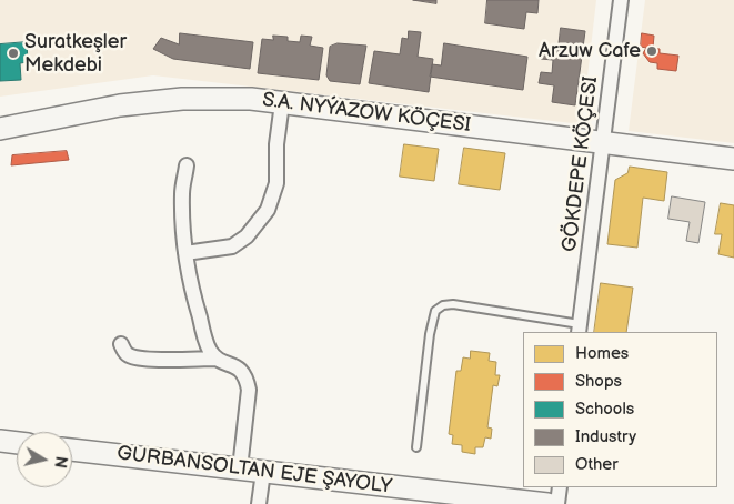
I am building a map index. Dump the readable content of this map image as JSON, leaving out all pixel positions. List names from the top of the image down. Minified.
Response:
{"streets":{"main road":["S.A. NYÝAZOW KÖÇESI","GURBANSOLTAN EJE ŞAYOLY"],"street":["GÖKDEPE KÖÇESI"]},"crossings":[["S.A. NYÝAZOW KÖÇESI","GÖKDEPE KÖÇESI"]],"places":["Arzuw Cafe","Suratkeşler Mekdebi"],"legend":["Homes","Shops","Schools","Industry","Other"],"north":"right"}
